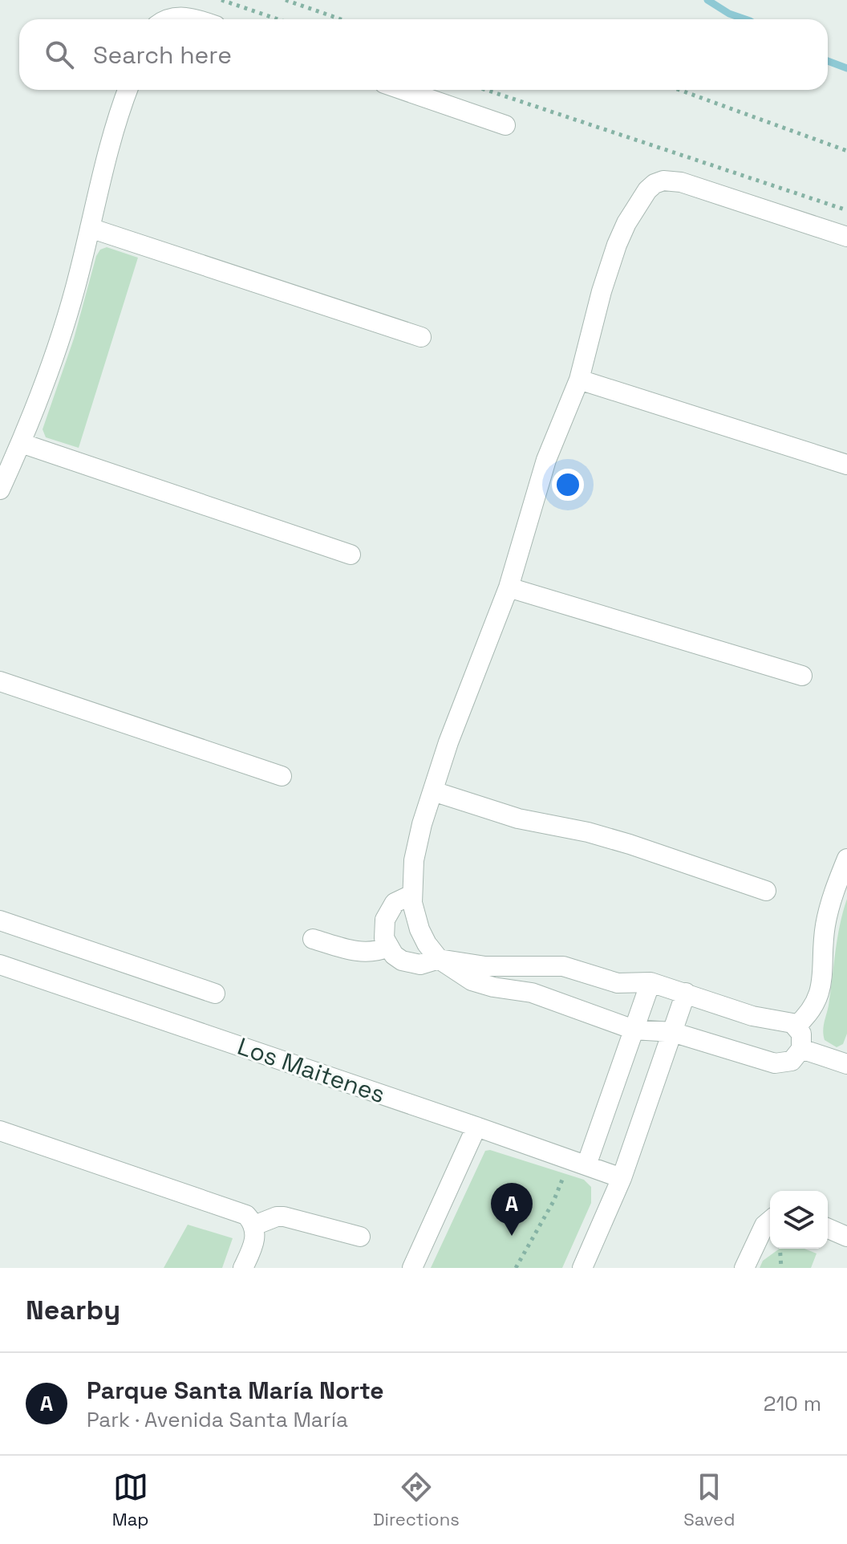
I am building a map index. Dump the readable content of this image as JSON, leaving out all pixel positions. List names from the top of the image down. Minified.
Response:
{"streets":{"street":["Los Maitenes"]},"page":{"search":"Search here","pins":"A","heading":"Nearby","list":[{"mark":"A","name":"Parque Santa María Norte","note":"Park · Avenida Santa María","value":"210 m"}],"nav":["Map","Directions","Saved"]}}
